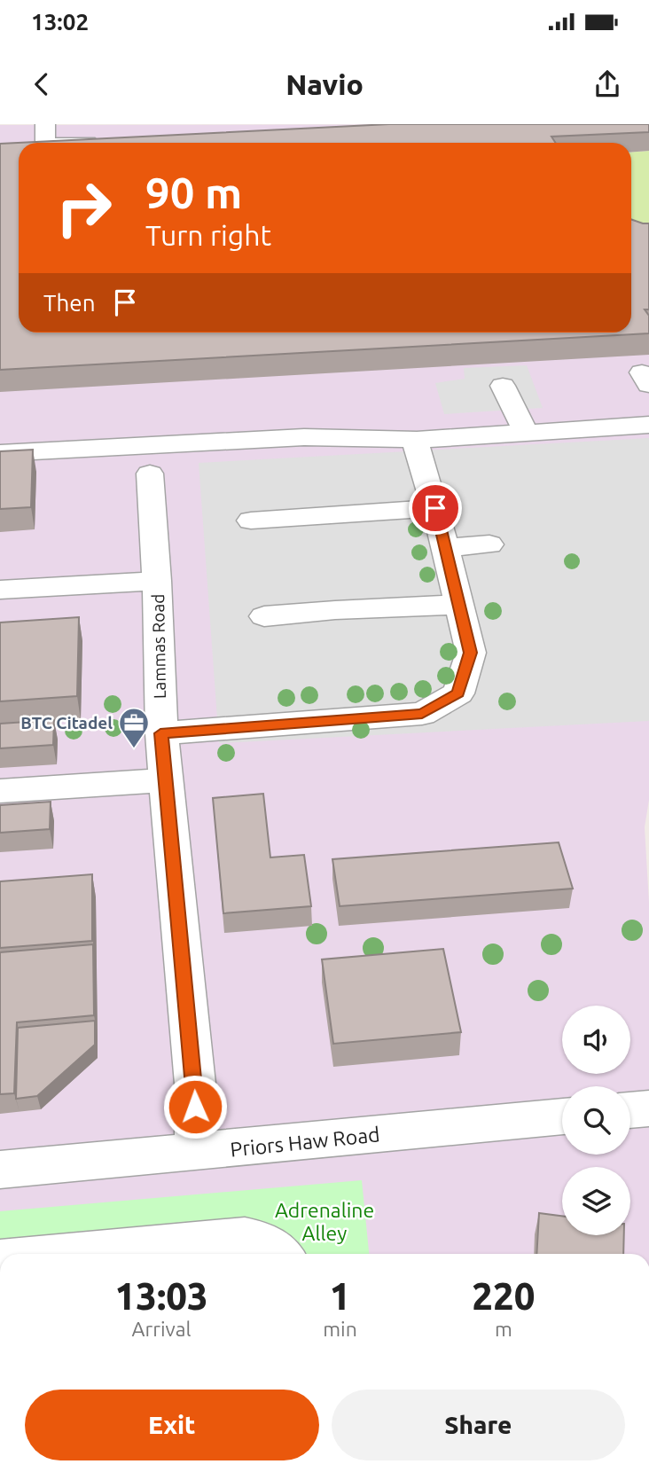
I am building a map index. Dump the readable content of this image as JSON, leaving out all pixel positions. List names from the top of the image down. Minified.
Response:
{"streets":{"street":["Lammas Road","Priors Haw Road"]},"crossings":[["Lammas Road","Priors Haw Road"]],"parks":["Adrenaline Alley"],"places":{"office":["BTC Citadel"]},"page":{"status":"13:02","header":"Navio","turn":["90 m","Turn right"],"then":"Then","eta":["13:03","Arrival","1","min","220","m"],"buttons":["Exit","Share"]}}
